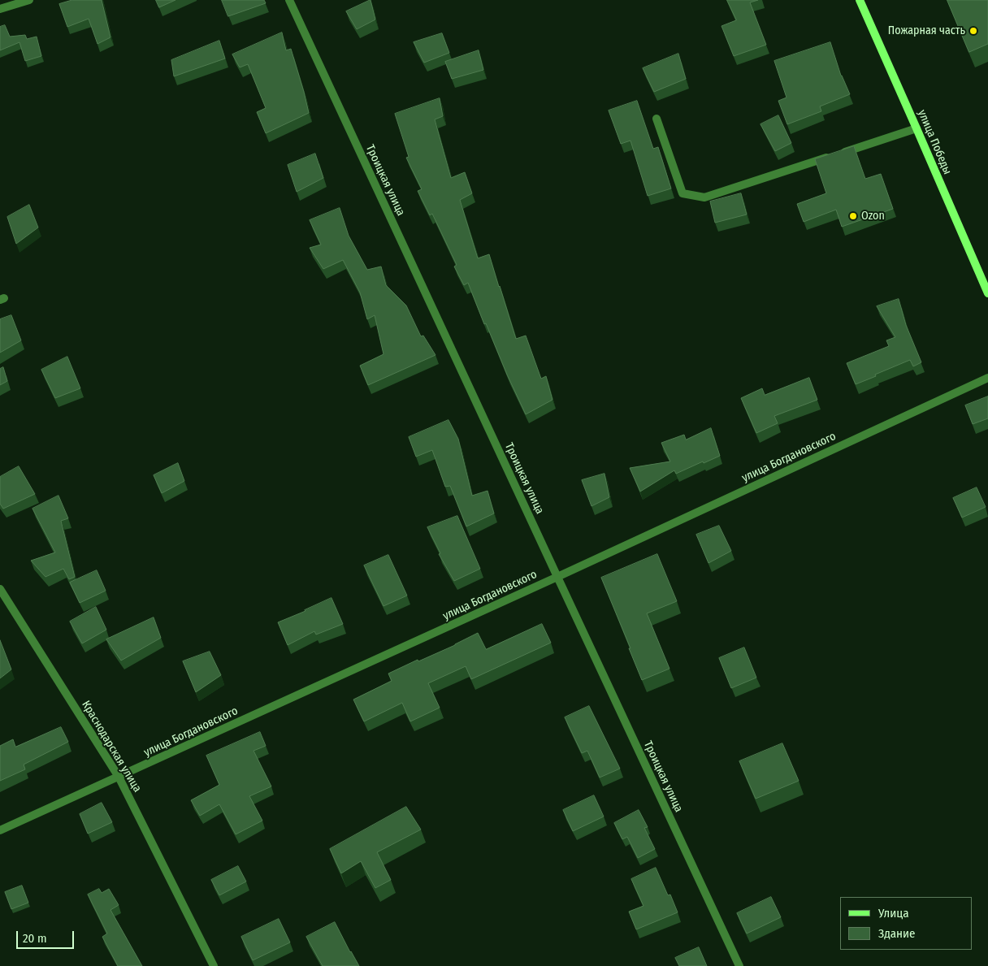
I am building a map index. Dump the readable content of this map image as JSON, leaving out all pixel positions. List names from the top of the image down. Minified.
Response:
{"streets":{"street":["улица Победы","Троицкая улица","улица Богдановского","Краснодарская улица"]},"crossings":[["Троицкая улица","улица Богдановского"],["улица Богдановского","Краснодарская улица"]],"places":["Пожарная часть","Ozon"],"legend":["Улица","Здание"],"scale_bar":"20 m"}
